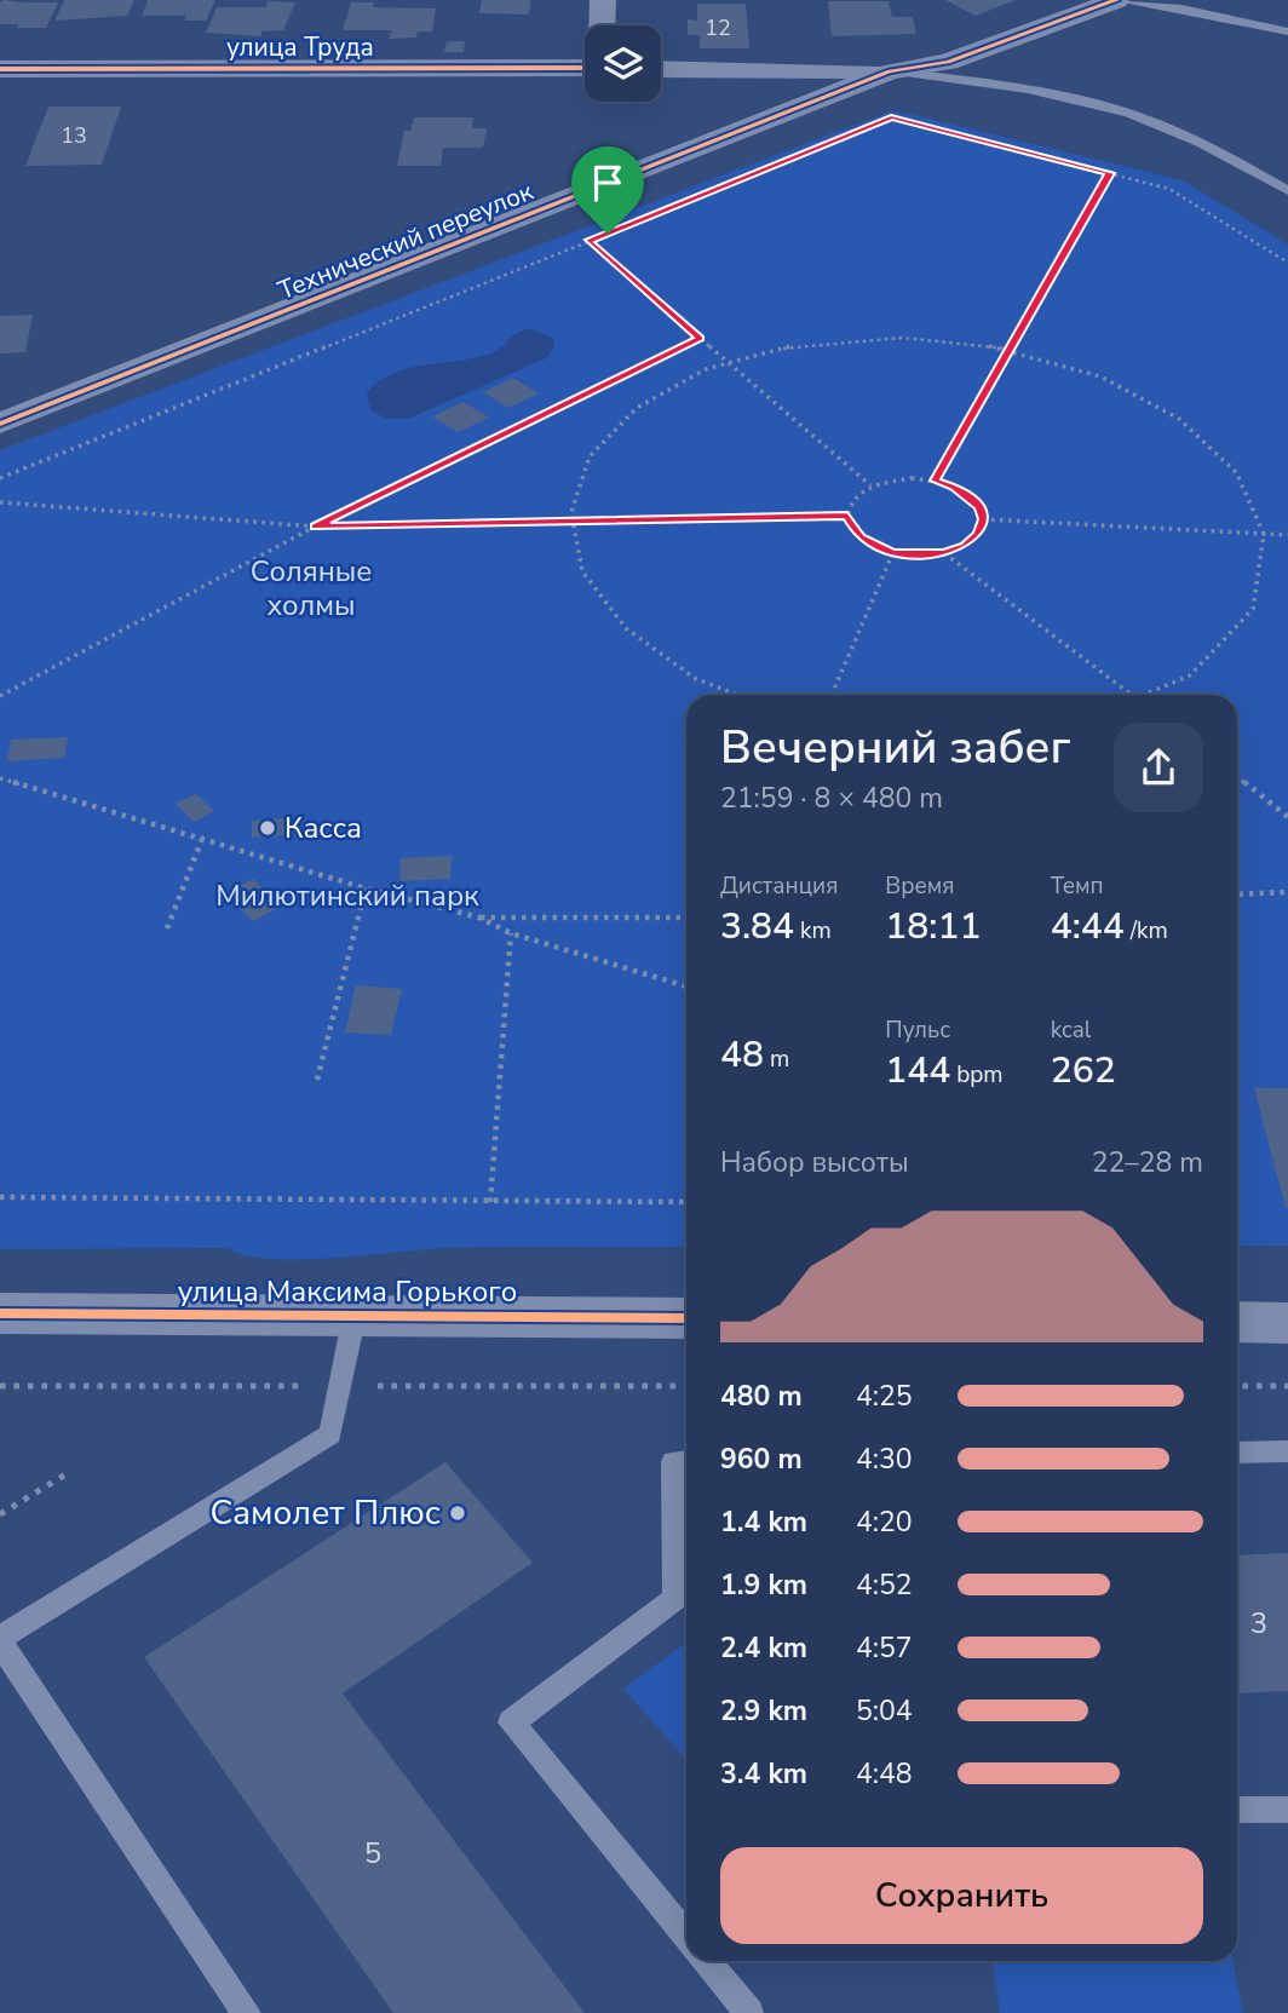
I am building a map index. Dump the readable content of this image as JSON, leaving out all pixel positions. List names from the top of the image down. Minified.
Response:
{"streets":{"street":["улица Труда","Технический переулок","улица Максима Горького"]},"parks":["Соляные холмы","Милютинский парк"],"places":["Касса","Самолет Плюс"],"house_numbers":["12","13","3","5"],"page":{"heading":["Вечерний забег","21:59 · 8 × 480 m"],"stats":[["Дистанция","3.84 km"],["Время","18:11"],["Темп","4:44 /km"],["48 m"],["Пульс","144 bpm"],["kcal","262"]],"chart":["Набор высоты","22–28 m"],"list":[{"name":"480 m","note":"4:25"},{"name":"960 m","note":"4:30"},{"name":"1.4 km","note":"4:20"},{"name":"1.9 km","note":"4:52"},{"name":"2.4 km","note":"4:57"},{"name":"2.9 km","note":"5:04"},{"name":"3.4 km","note":"4:48"}],"buttons":"Сохранить"}}
